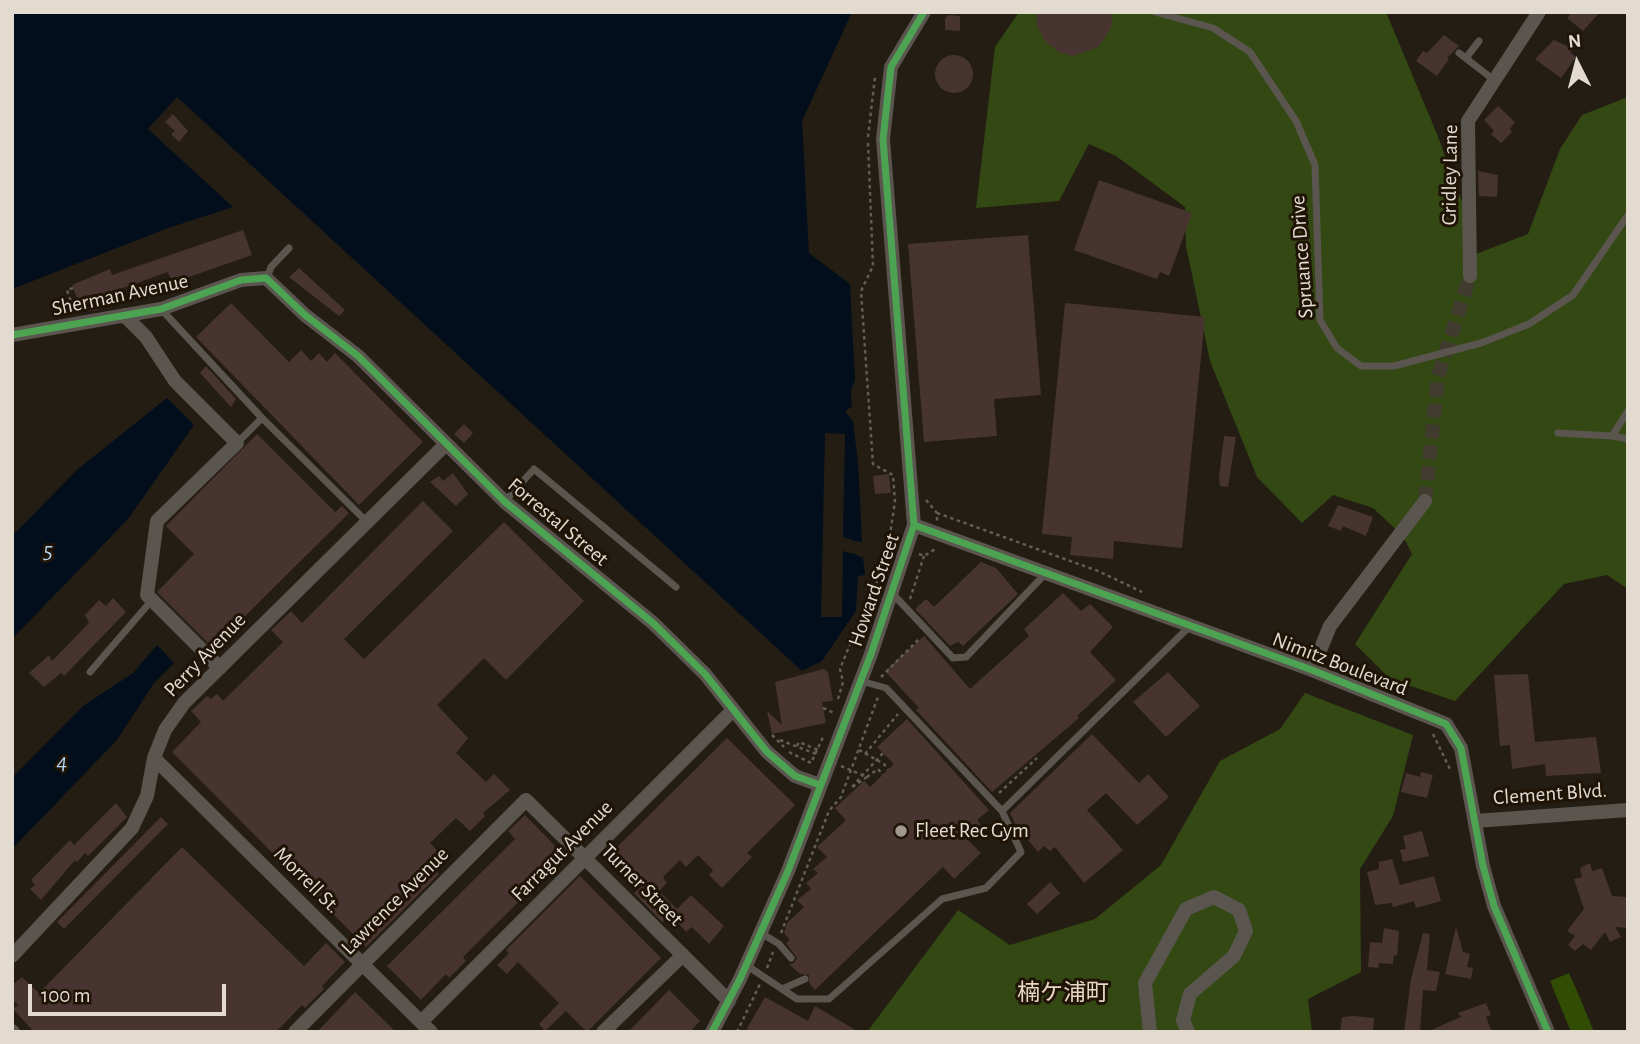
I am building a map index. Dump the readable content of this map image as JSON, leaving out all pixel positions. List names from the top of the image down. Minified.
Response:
{"streets":{"street":["Gridley Lane","Sherman Avenue","Forrestal Street","Howard Street","Perry Avenue","Nimitz Boulevard","Clement Blvd.","Farragut Avenue","Morrell St.","Turner Street","Lawrence Avenue"],"lane":["Spruance Drive"]},"crossings":[["Sherman Avenue","Forrestal Street"],["Forrestal Street","Howard Street"],["Forrestal Street","Perry Avenue"],["Forrestal Street","Farragut Avenue"],["Howard Street","Nimitz Boulevard"],["Howard Street","Turner Street"],["Perry Avenue","Morrell St."],["Nimitz Boulevard","Clement Blvd."],["Farragut Avenue","Morrell St."],["Farragut Avenue","Turner Street"],["Morrell St.","Lawrence Avenue"],["Turner Street","Lawrence Avenue"]],"districts":["楠ケ浦町"],"water":["5","4"],"places":["Fleet Rec Gym"],"scale_bar":"100 m","north":"top"}
